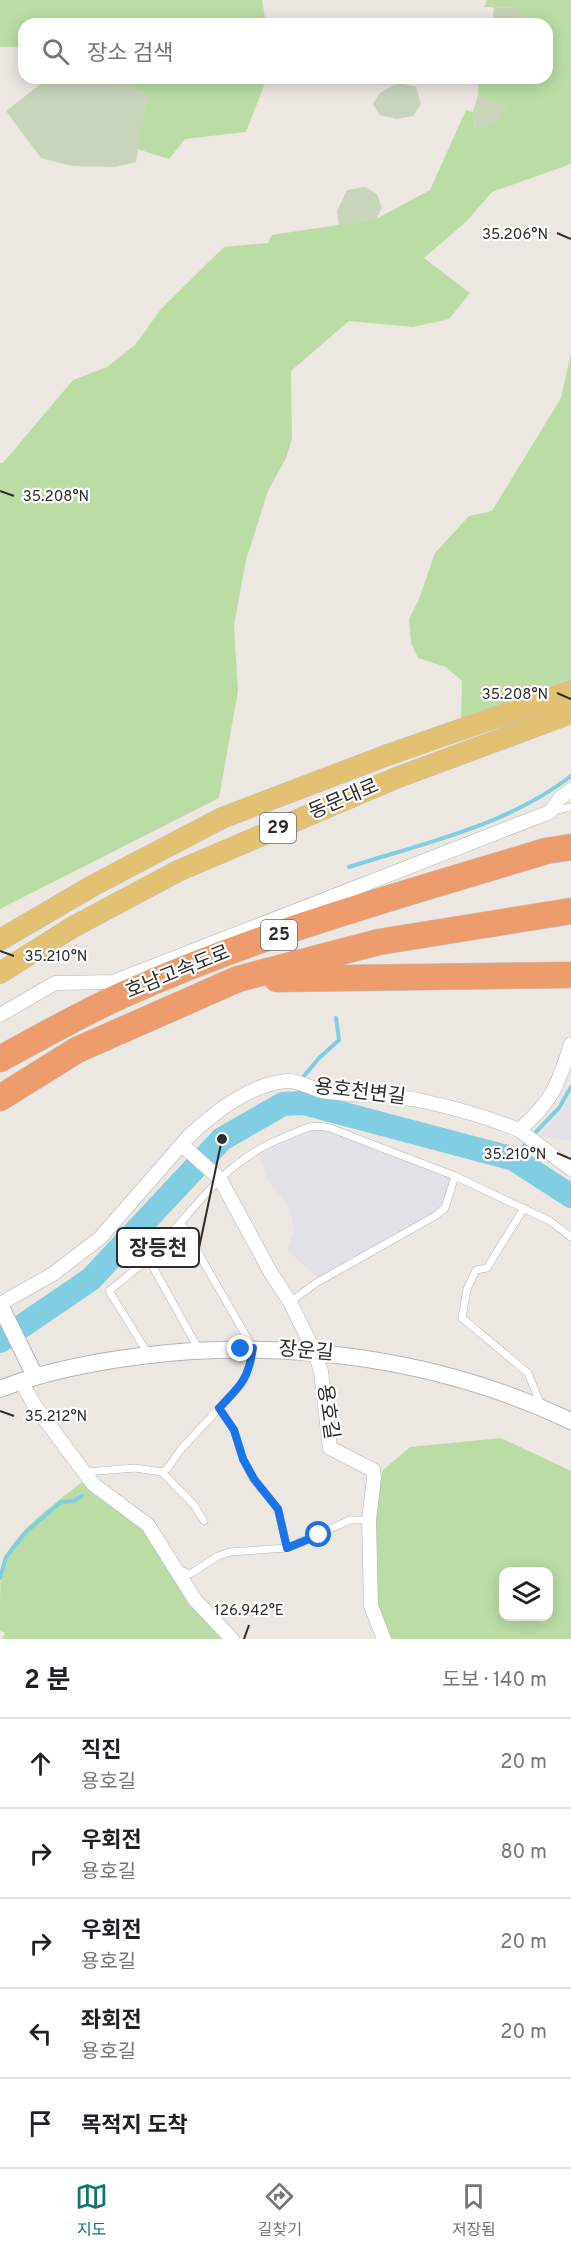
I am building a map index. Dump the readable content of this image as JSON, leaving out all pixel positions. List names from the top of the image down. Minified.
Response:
{"streets":{"highway":["25","호남고속도로"],"main road":["동문대로","29"],"street":["용호천변길","장운길","용호길"]},"crossings":[["장운길","용호길"]],"places":["장등천"],"page":{"search":"장소 검색","heading":["2 분","도보 · 140 m"],"list":[["직진","용호길","20 m"],["우회전","용호길","80 m"],["우회전","용호길","20 m"],["좌회전","용호길","20 m"],"목적지 도착"],"nav":["지도","길찾기","저장됨"]},"coordinates":["35.206°N","35.208°N","35.210°N","35.212°N","126.942°E"]}
